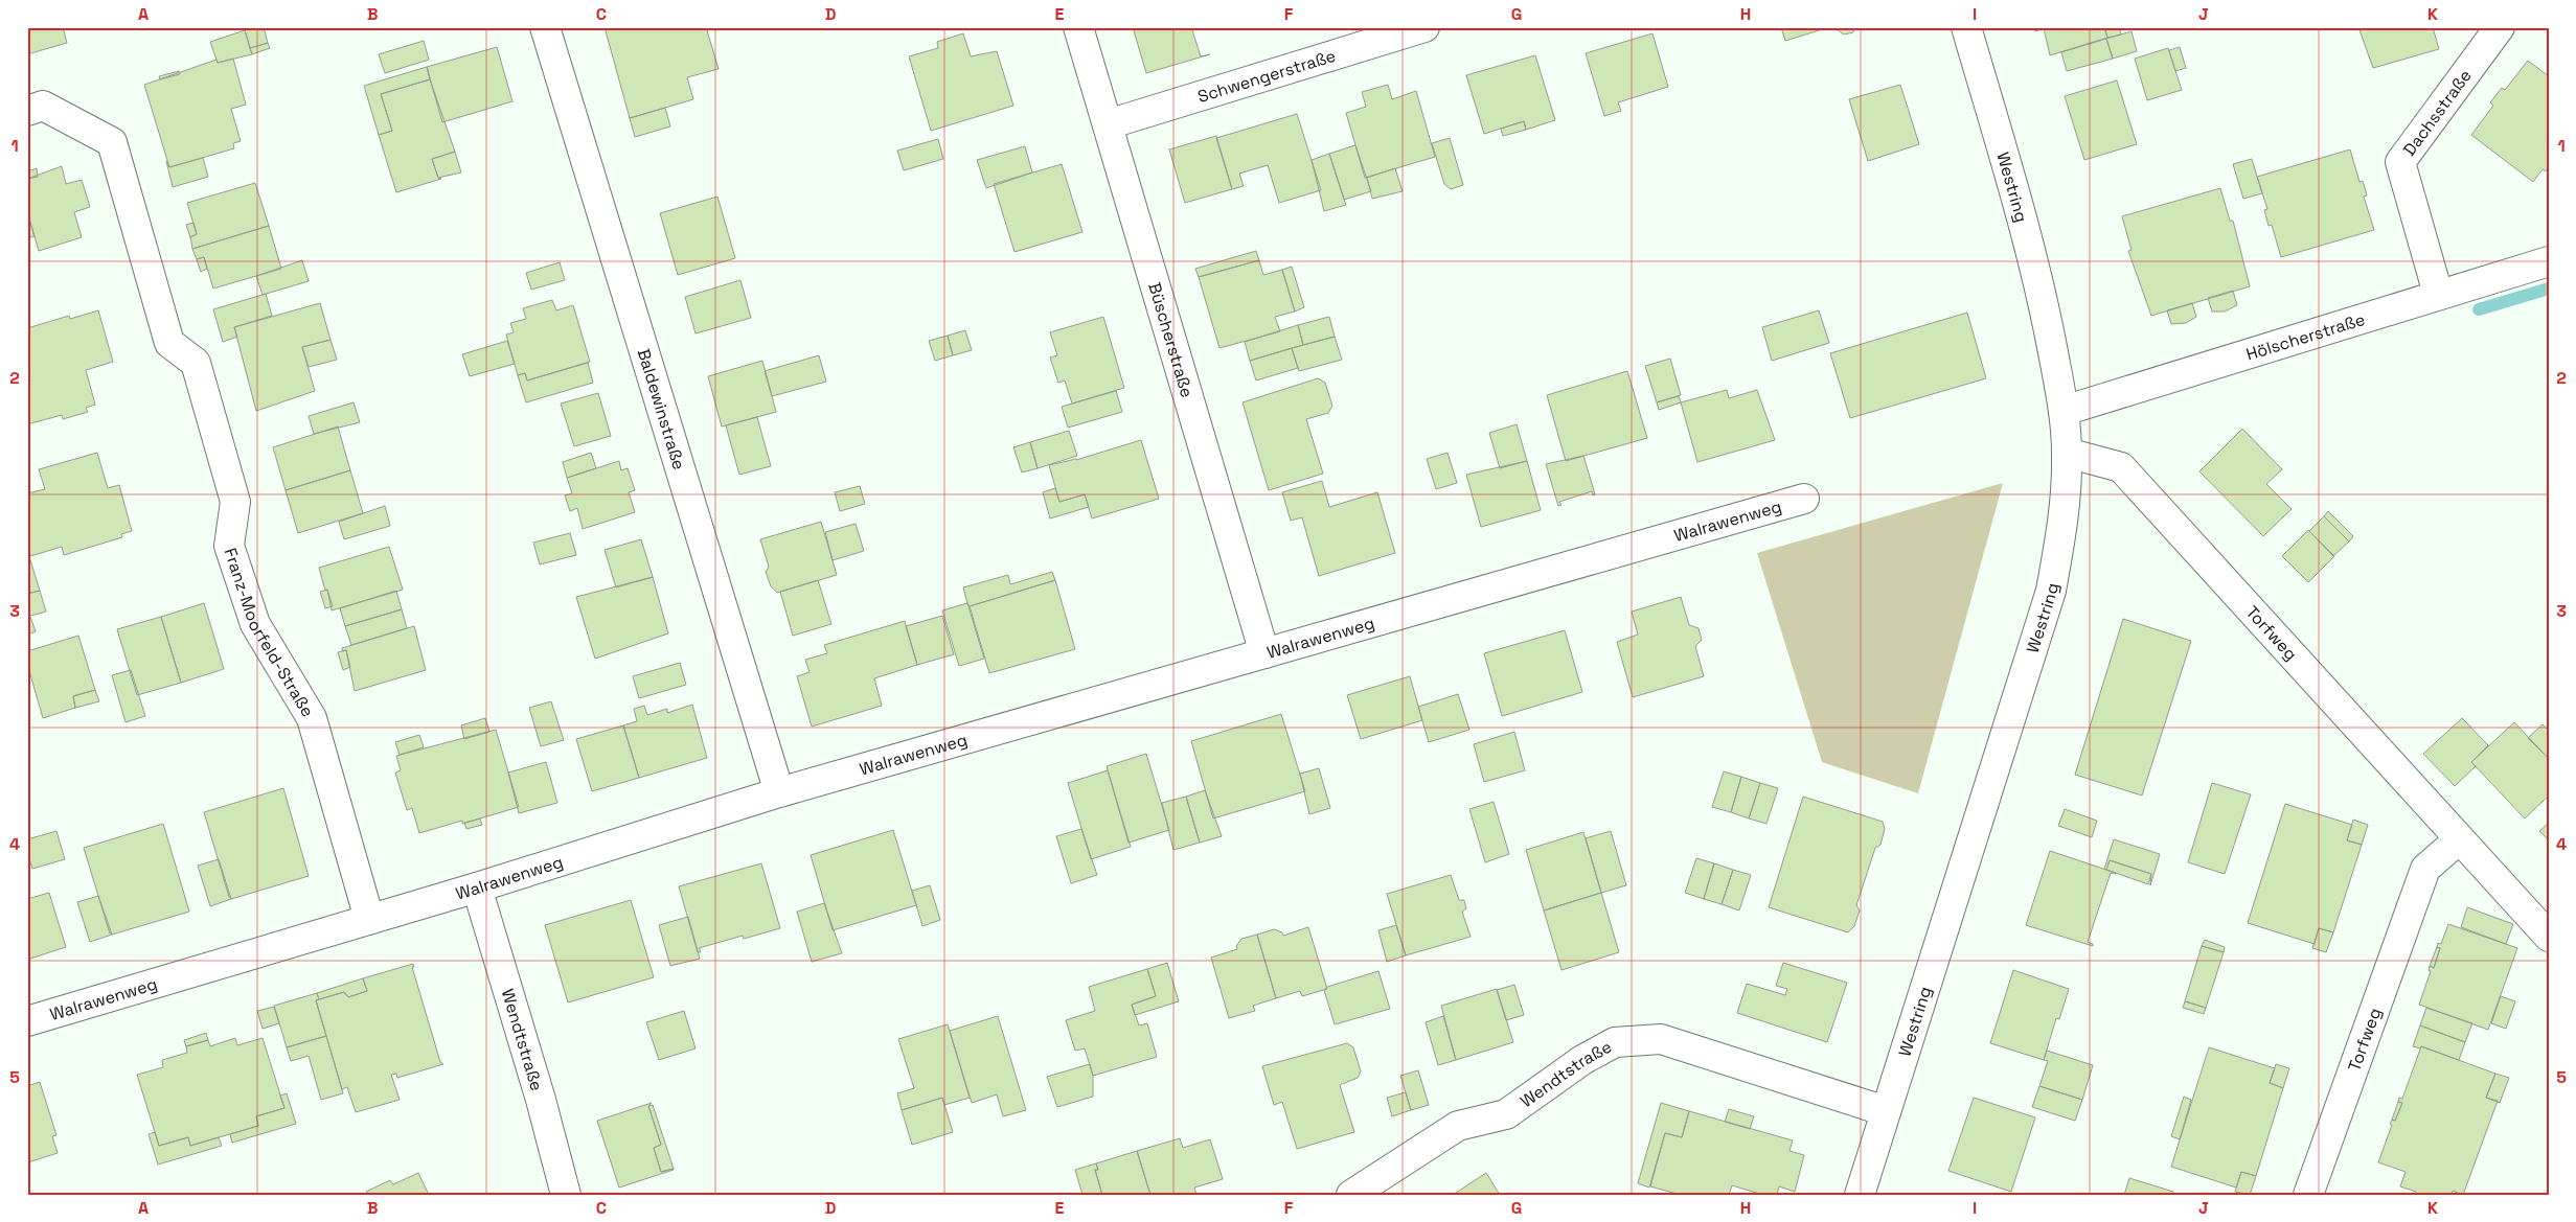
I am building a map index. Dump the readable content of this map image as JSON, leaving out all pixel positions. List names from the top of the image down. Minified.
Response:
{"streets":{"street":["Schwengerstraße","Dachsstraße","Westring","Hölscherstraße","Büscherstraße","Baldewinstraße","Walrawenweg","Franz-Moorfeld-Straße","Torfweg","Wendtstraße"]},"crossings":[["Schwengerstraße","Büscherstraße"],["Dachsstraße","Hölscherstraße"],["Westring","Hölscherstraße"],["Westring","Torfweg"],["Westring","Wendtstraße"],["Büscherstraße","Walrawenweg"],["Baldewinstraße","Walrawenweg"],["Walrawenweg","Franz-Moorfeld-Straße"],["Walrawenweg","Wendtstraße"]],"grid":{"columns":["A","B","C","D","E","F","G","H","I","J","K"],"rows":["1","2","3","4","5"]}}
